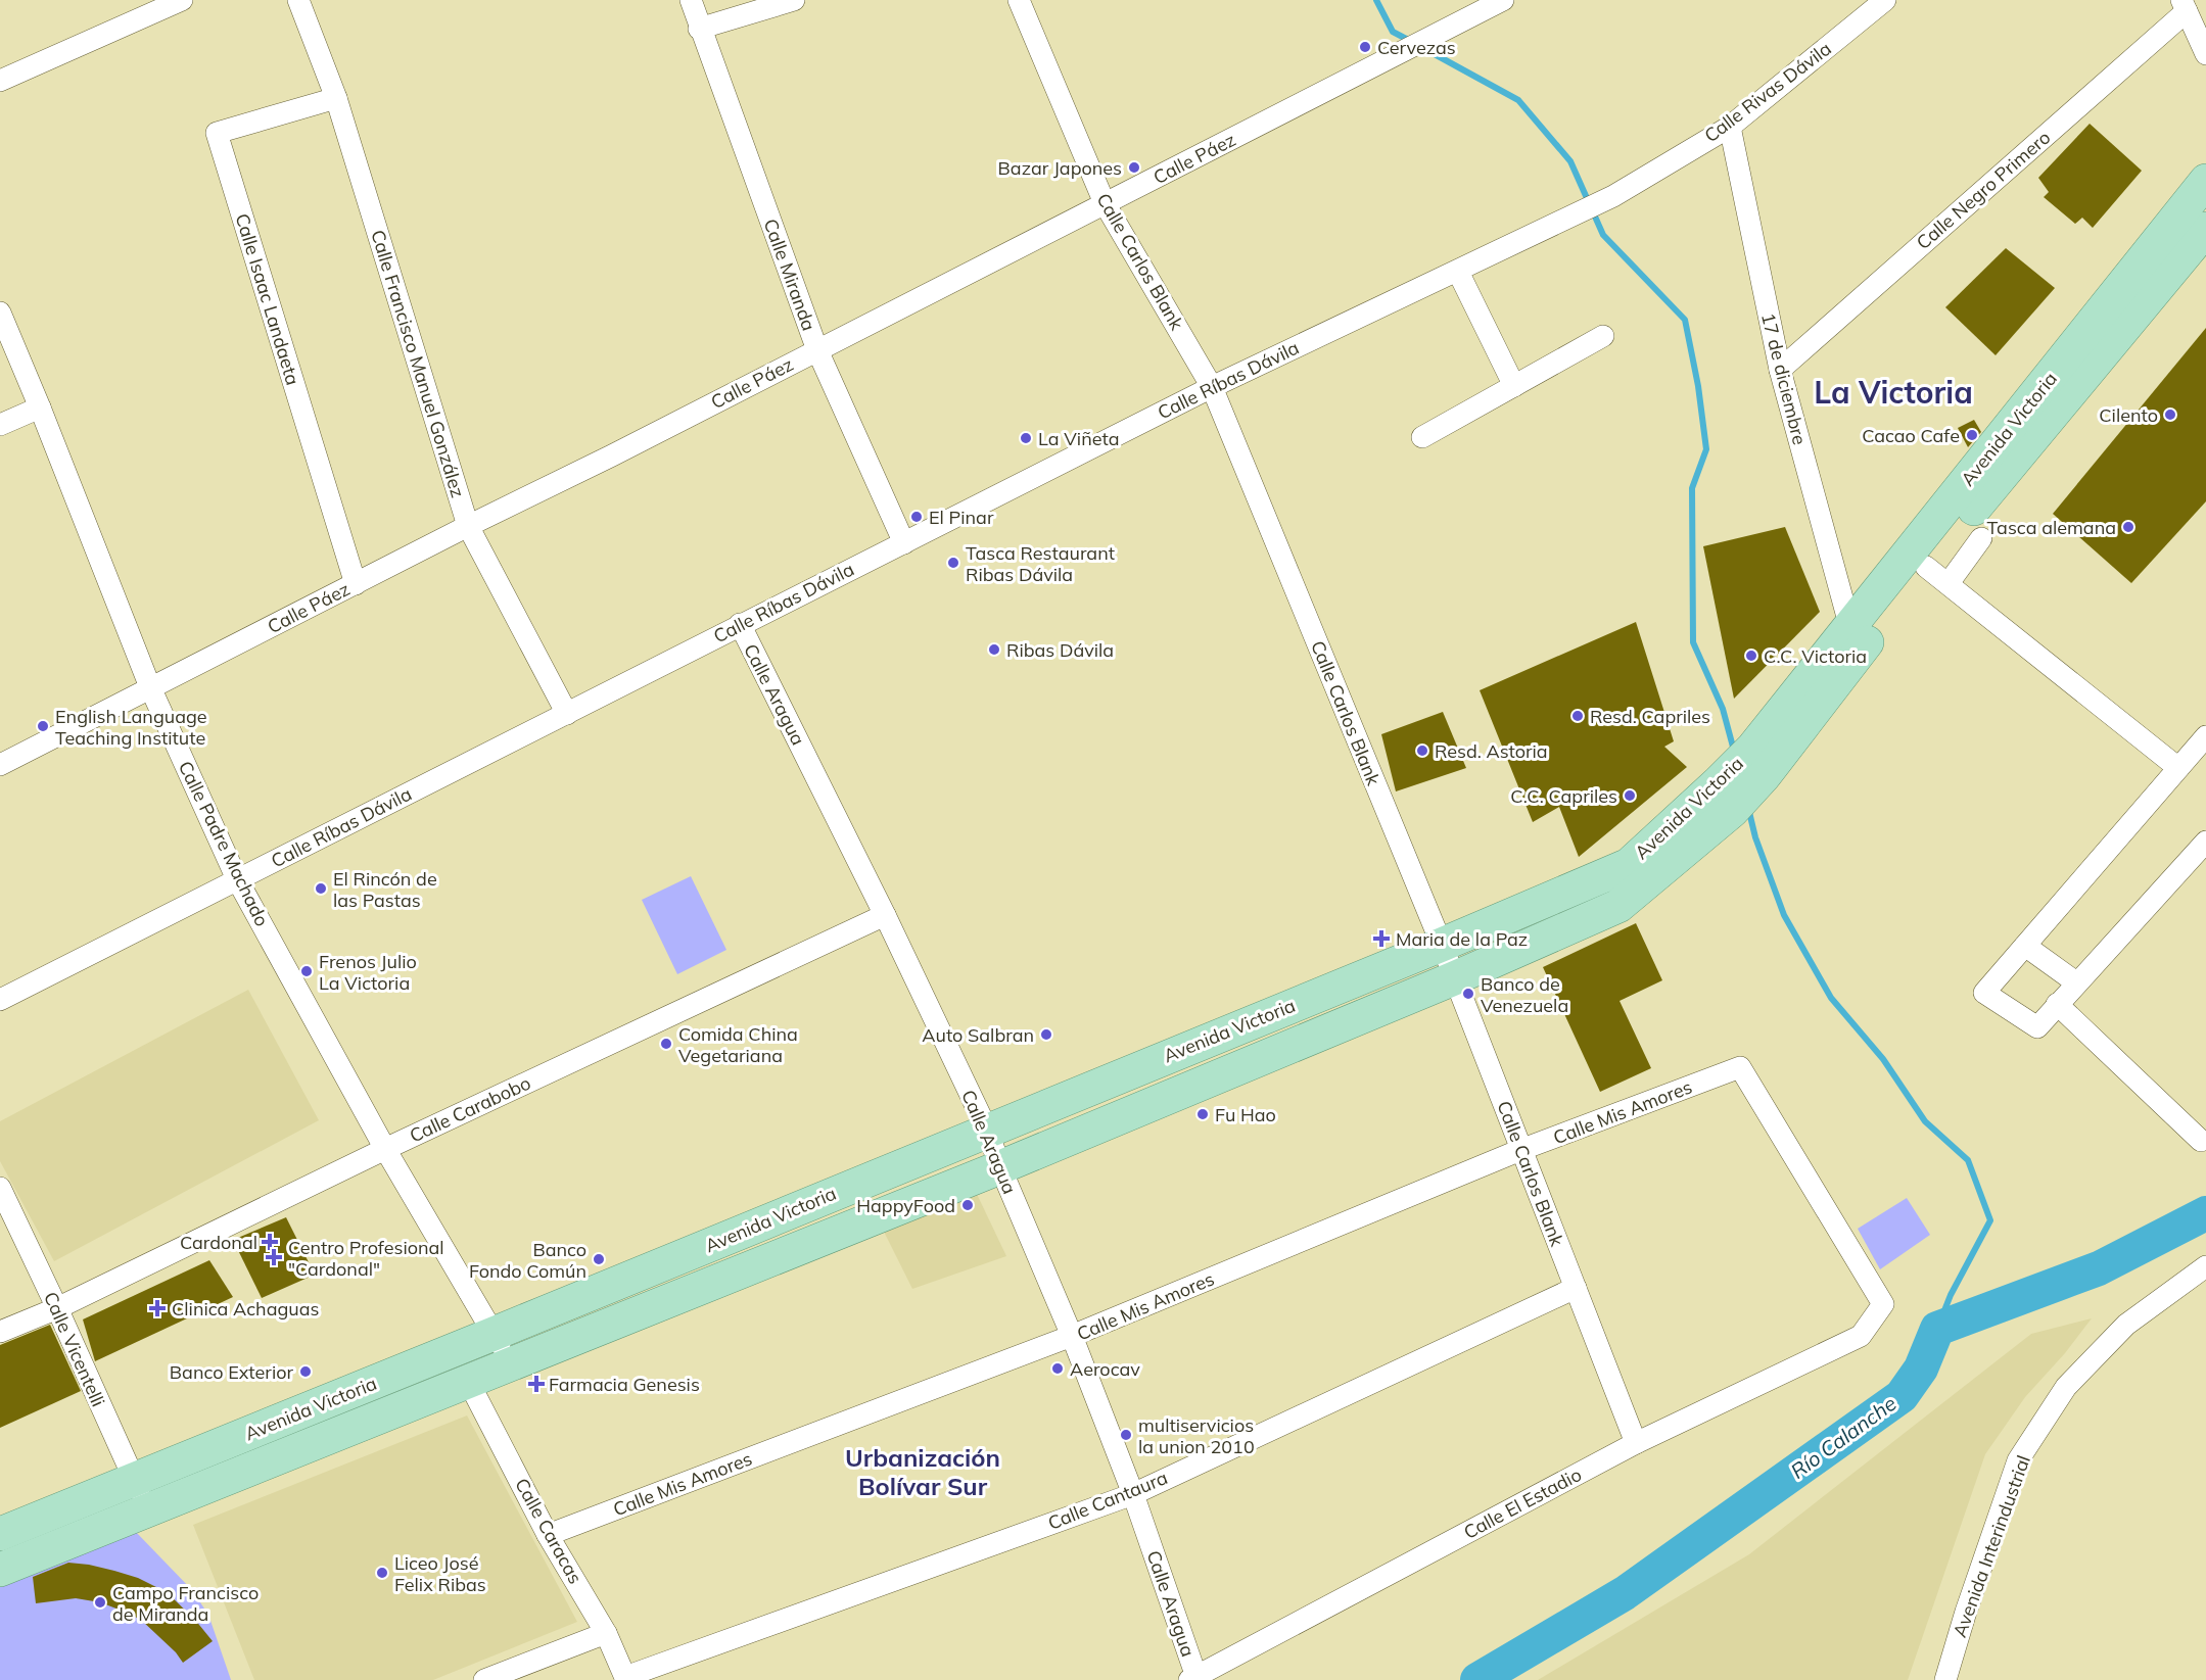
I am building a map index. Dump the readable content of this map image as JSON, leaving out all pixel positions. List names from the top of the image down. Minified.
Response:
{"streets":{"main road":["Avenida Victoria"],"street":["Calle Rivas Dávila","Calle Páez","Calle Negro Primero","Calle Carlos Blank","Calle Miranda","Calle Isaac Landaeta","Calle Francisco Manuel González","17 de diciembre","Calle Ríbas Dávila","Calle Aragua","Calle Padre Machado","Calle Carabobo","Calle Mis Amores","Calle Vicentelli","Calle Cantaura","Calle El Estadio","Calle Caracas","Avenida Interindustrial"]},"crossings":[["Calle Rivas Dávila","17 de diciembre"],["Calle Rivas Dávila","Calle Ríbas Dávila"],["Calle Páez","Calle Carlos Blank"],["Calle Páez","Calle Miranda"],["Calle Páez","Calle Isaac Landaeta"],["Calle Páez","Calle Francisco Manuel González"],["Calle Páez","Calle Padre Machado"],["Calle Negro Primero","17 de diciembre"],["Calle Carlos Blank","Calle Ríbas Dávila"],["Calle Carlos Blank","Avenida Victoria"],["Calle Carlos Blank","Calle Mis Amores"],["Calle Carlos Blank","Calle Cantaura"],["Calle Carlos Blank","Calle El Estadio"],["Calle Miranda","Calle Ríbas Dávila"],["Calle Isaac Landaeta","Calle Francisco Manuel González"],["Calle Francisco Manuel González","Calle Ríbas Dávila"],["17 de diciembre","Avenida Victoria"],["Calle Ríbas Dávila","Calle Aragua"],["Calle Ríbas Dávila","Calle Padre Machado"],["Avenida Victoria","Calle Aragua"],["Avenida Victoria","Calle Padre Machado"],["Avenida Victoria","Calle Vicentelli"],["Avenida Victoria","Calle Caracas"],["Calle Aragua","Calle Carabobo"],["Calle Aragua","Calle Mis Amores"],["Calle Aragua","Calle Cantaura"],["Calle Aragua","Calle El Estadio"],["Calle Padre Machado","Calle Carabobo"],["Calle Carabobo","Calle Vicentelli"],["Calle Mis Amores","Calle El Estadio"],["Calle Mis Amores","Calle Caracas"],["Calle Cantaura","Calle Caracas"]],"districts":["La Victoria","Urbanización Bolívar Sur"],"water":["Río Calanche"],"places":{"other":["Cervezas","Bazar Japones","Cilento","Cacao Cafe","La Viñeta","El Pinar","Tasca alemana","Tasca Restaurant Ribas Dávila","Ribas Dávila","C.C. Victoria","Resd. Capriles","English Language Teaching Institute","Resd. Astoria","C.C. Capriles","El Rincón de las Pastas","Frenos Julio La Victoria","Banco de Venezuela","Auto Salbran","Comida China Vegetariana","Fu Hao","HappyFood","Banco Fondo Común","Aerocav","Banco Exterior","multiservicios la union 2010","Liceo José Felix Ribas","Campo Francisco de Miranda"],"health":["Maria de la Paz","Cardonal","Centro Profesional \"Cardonal\"","Clinica Achaguas","Farmacia Genesis"]}}
